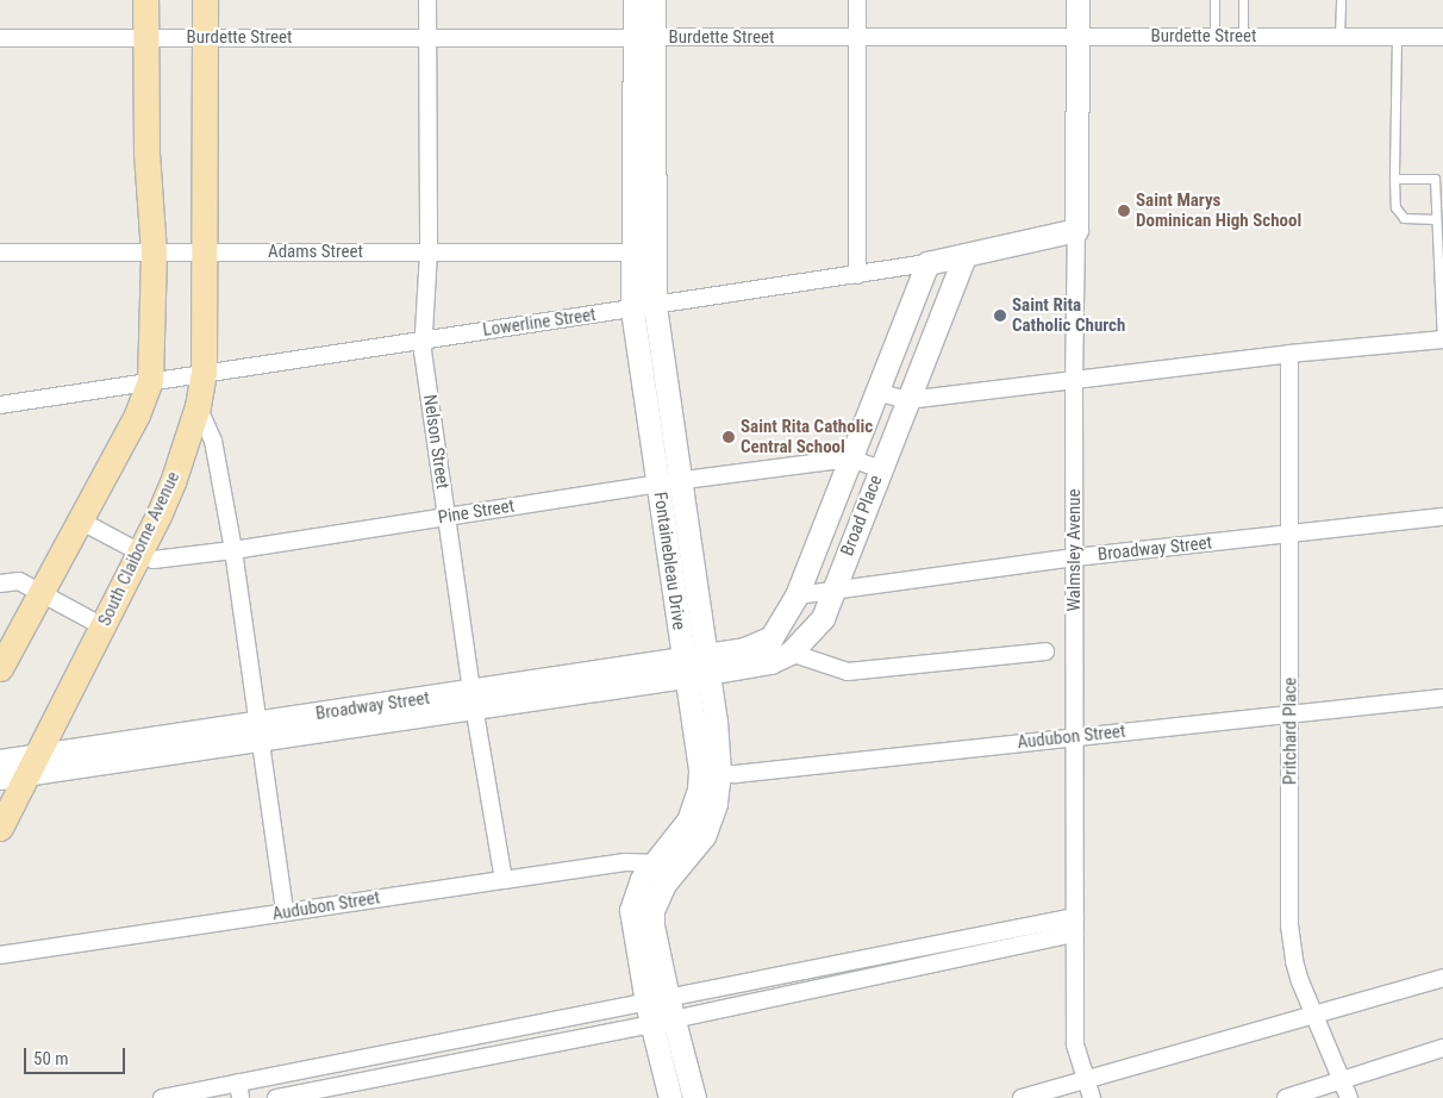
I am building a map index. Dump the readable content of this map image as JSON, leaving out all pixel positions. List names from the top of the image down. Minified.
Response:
{"streets":{"main road":["South Claiborne Avenue"],"street":["Burdette Street","Adams Street","Lowerline Street","Nelson Street","Pine Street","Broad Place","Broadway Street","Walmsley Avenue","Fontainebleau Drive","Pritchard Place","Audubon Street"]},"crossings":[["Burdette Street","Nelson Street"],["Burdette Street","South Claiborne Avenue"],["Burdette Street","Walmsley Avenue"],["Burdette Street","Fontainebleau Drive"],["Adams Street","Nelson Street"],["Adams Street","South Claiborne Avenue"],["Adams Street","Fontainebleau Drive"],["Lowerline Street","Nelson Street"],["Lowerline Street","Broad Place"],["Lowerline Street","South Claiborne Avenue"],["Lowerline Street","Walmsley Avenue"],["Lowerline Street","Fontainebleau Drive"],["Nelson Street","Pine Street"],["Nelson Street","Broadway Street"],["Nelson Street","Audubon Street"],["Pine Street","Broad Place"],["Pine Street","South Claiborne Avenue"],["Pine Street","Fontainebleau Drive"],["Broad Place","Broadway Street"],["Broad Place","Fontainebleau Drive"],["South Claiborne Avenue","Broadway Street"],["Broadway Street","Walmsley Avenue"],["Broadway Street","Fontainebleau Drive"],["Broadway Street","Pritchard Place"],["Walmsley Avenue","Audubon Street"],["Fontainebleau Drive","Audubon Street"],["Pritchard Place","Audubon Street"]],"places":["Saint Marys Dominican High School","Saint Rita Catholic Church","Saint Rita Catholic Central School"],"scale_bar":"50 m"}
